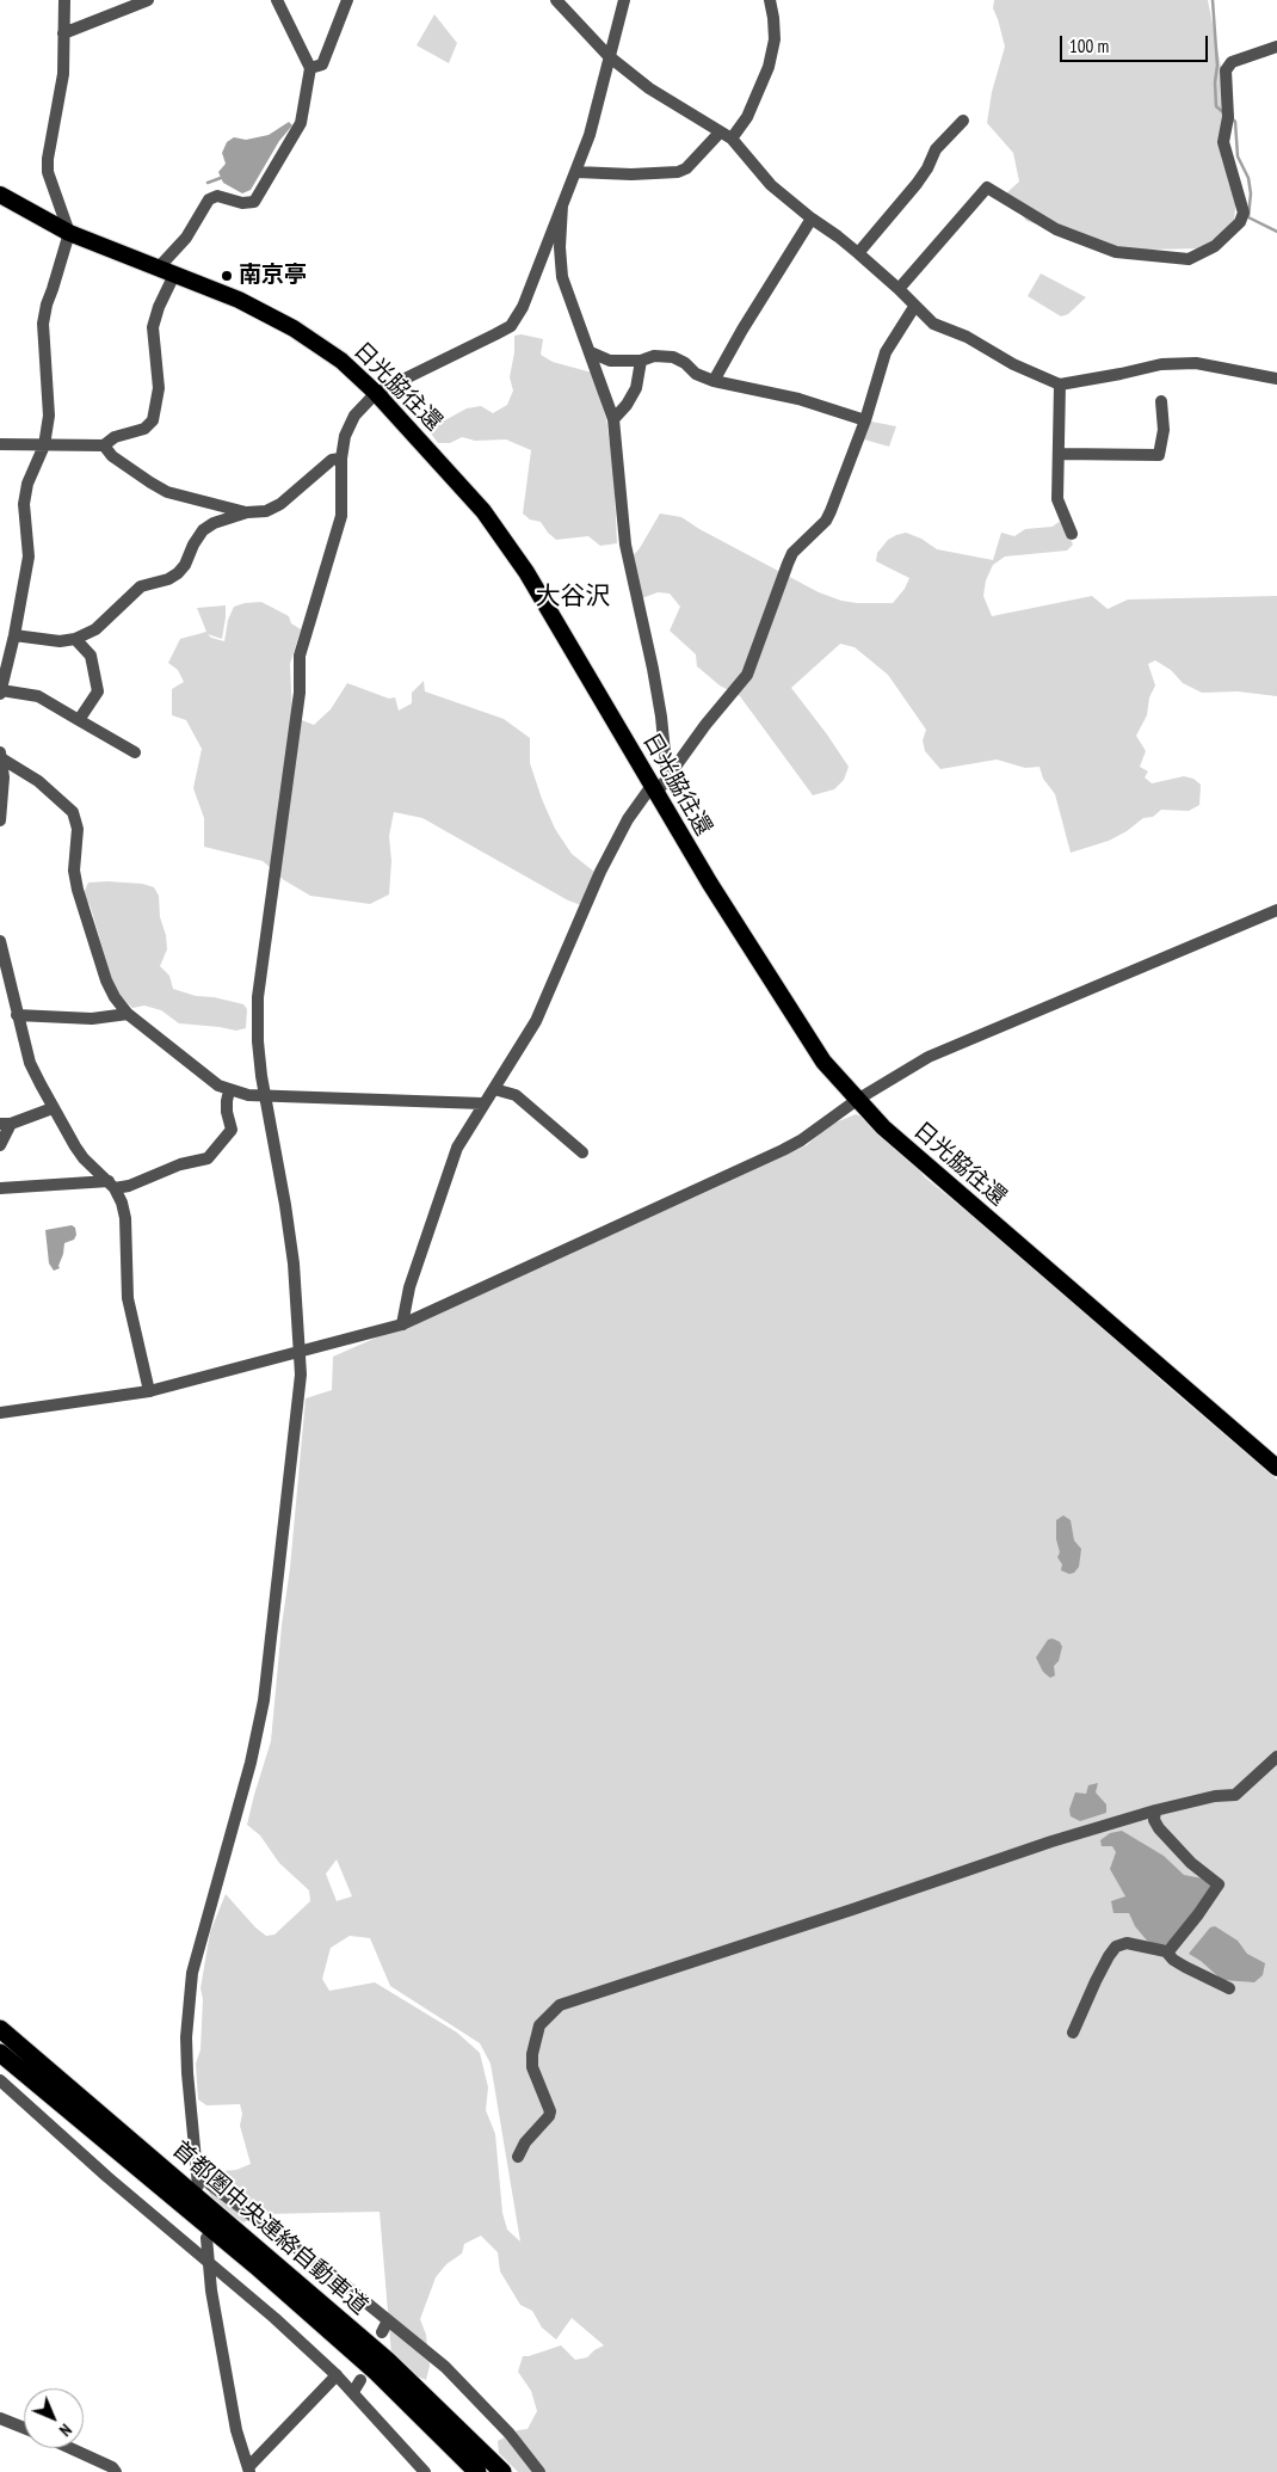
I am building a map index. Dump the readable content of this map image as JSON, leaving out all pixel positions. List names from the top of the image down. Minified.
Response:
{"streets":{"highway":["日光脇往還","首都圏中央連絡自動車道"]},"districts":["大谷沢"],"places":["南京亭"],"scale_bar":"100 m","north":"bottom right"}
